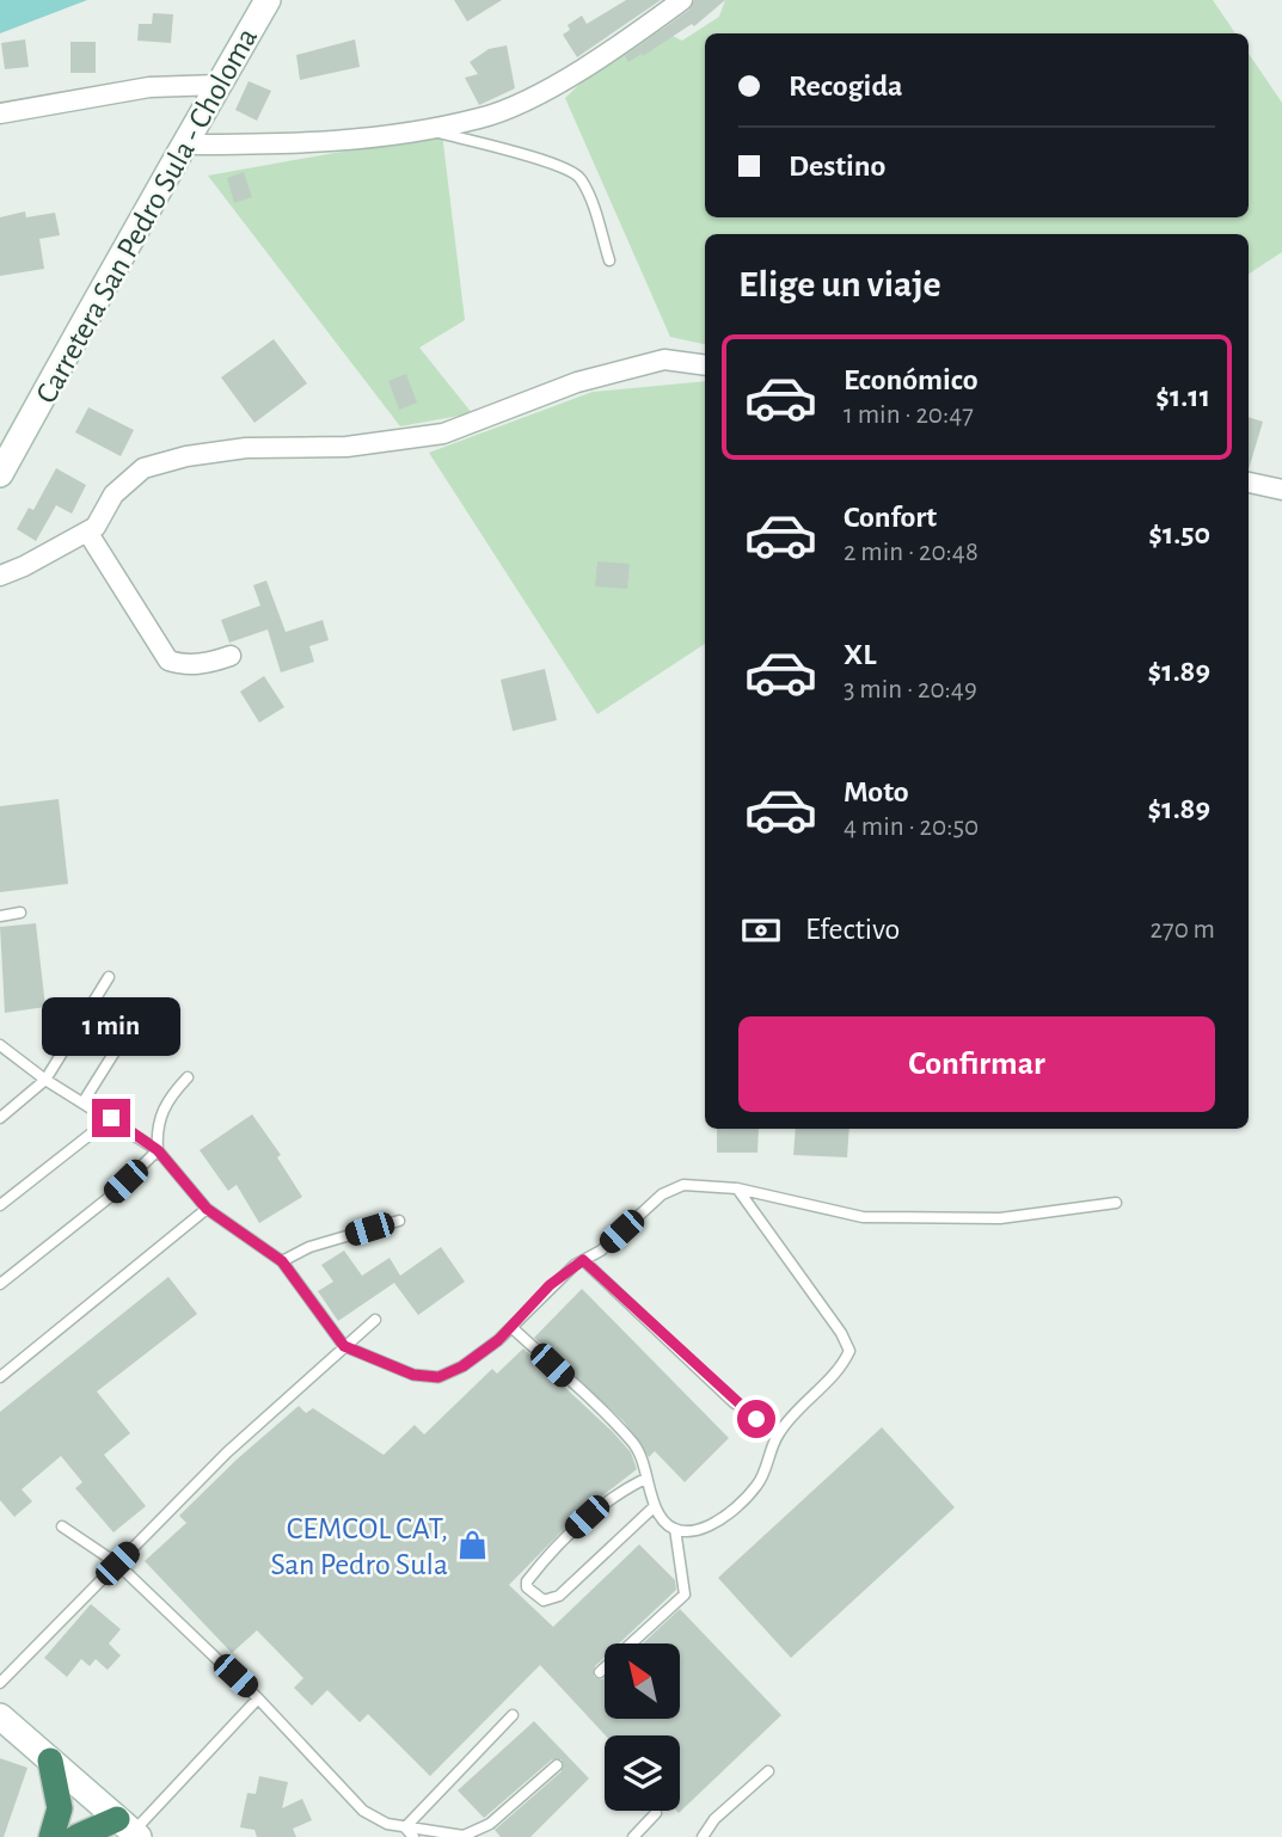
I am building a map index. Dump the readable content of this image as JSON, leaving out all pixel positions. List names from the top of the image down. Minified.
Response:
{"streets":{"main road":["Carretera San Pedro Sula - Choloma"]},"places":{"shop":["CEMCOL CAT, San Pedro Sula"]},"north":"top left","page":{"banner":["Recogida","Destino"],"heading":"Elige un viaje","list":[{"name":"Económico","note":"1 min · 20:47","value":"$1.11"},{"name":"Confort","note":"2 min · 20:48","value":"$1.50"},{"name":"XL","note":"3 min · 20:49","value":"$1.89"},{"name":"Moto","note":"4 min · 20:50","value":"$1.89"}],"pay":["Efectivo","270 m"],"bubble":"1 min","buttons":"Confirmar"}}
